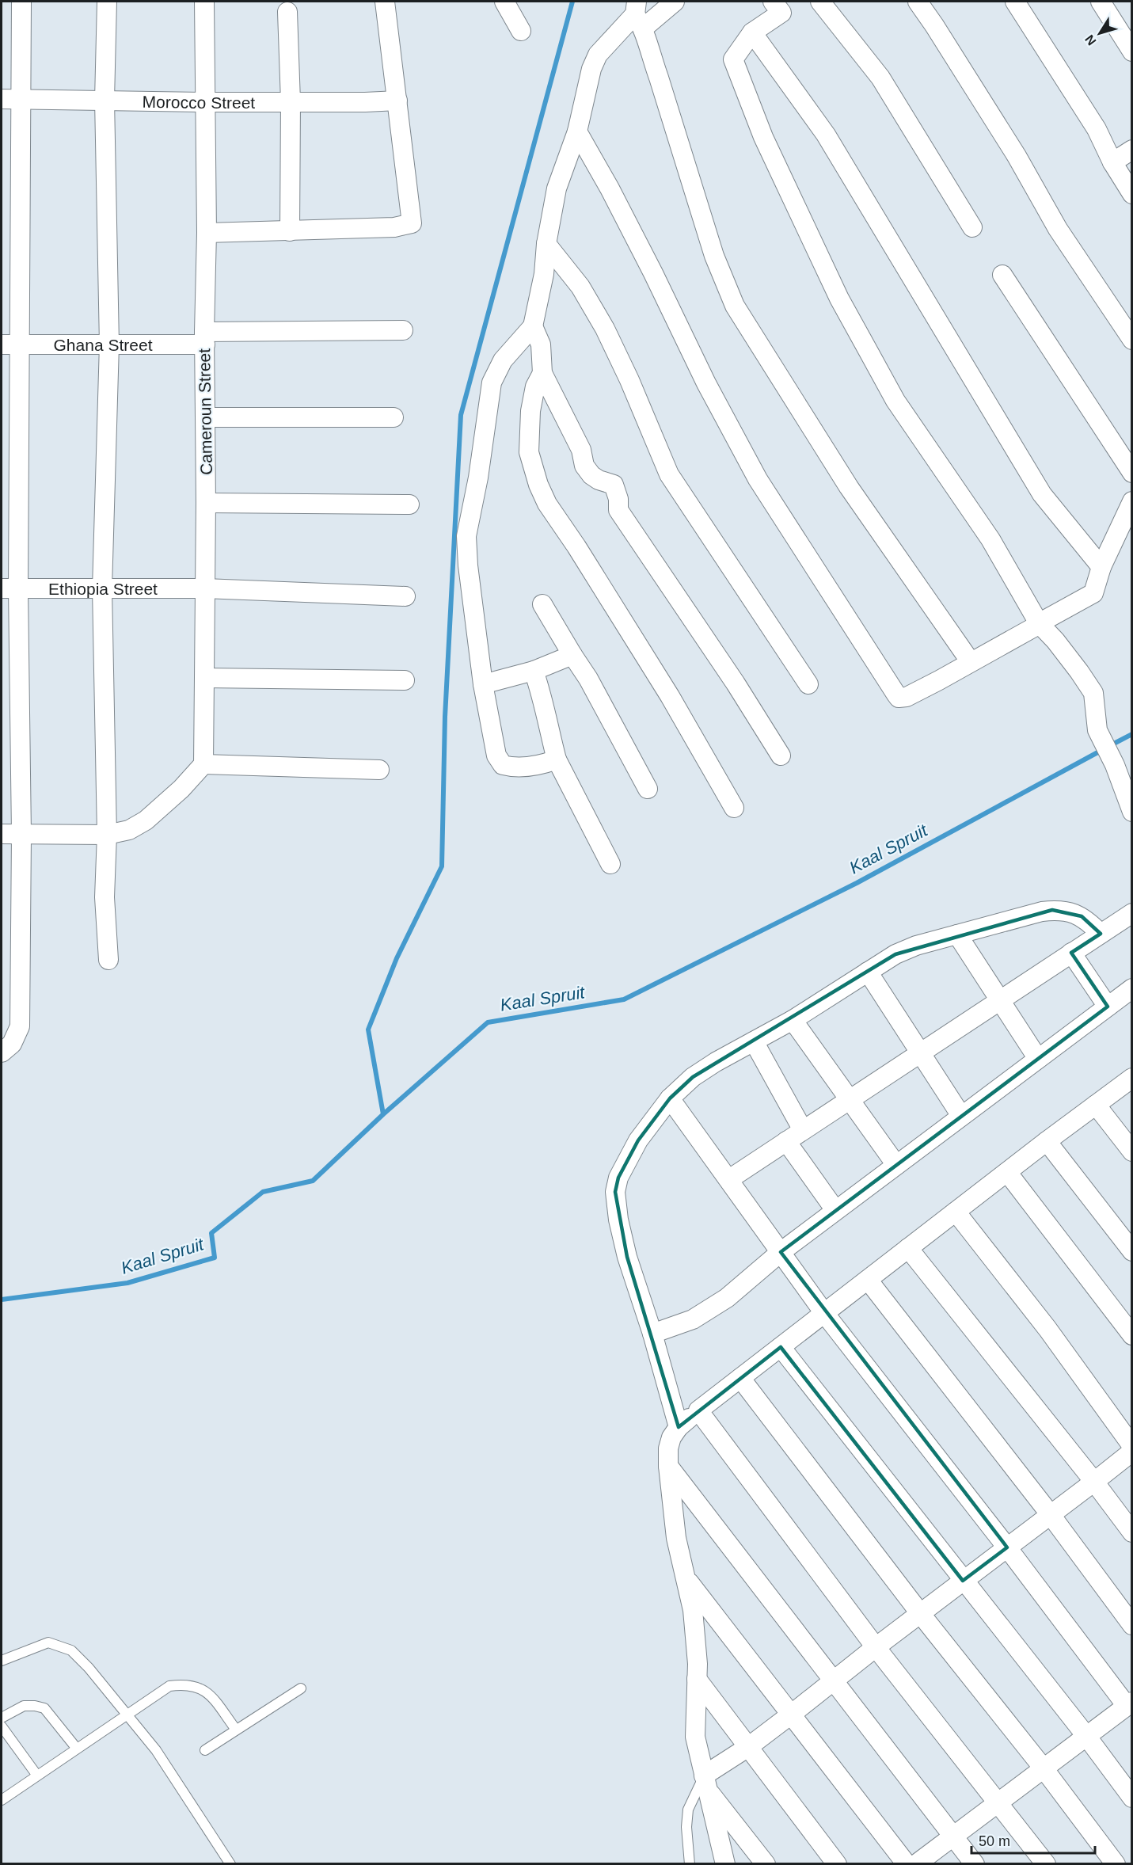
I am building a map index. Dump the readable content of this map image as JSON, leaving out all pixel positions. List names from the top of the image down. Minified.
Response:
{"streets":{"street":["Morocco Street","Ghana Street","Cameroun Street","Ethiopia Street"]},"crossings":[["Morocco Street","Cameroun Street"],["Ghana Street","Cameroun Street"],["Cameroun Street","Ethiopia Street"]],"water":["Kaal Spruit"],"scale_bar":"50 m","north":"bottom left"}
